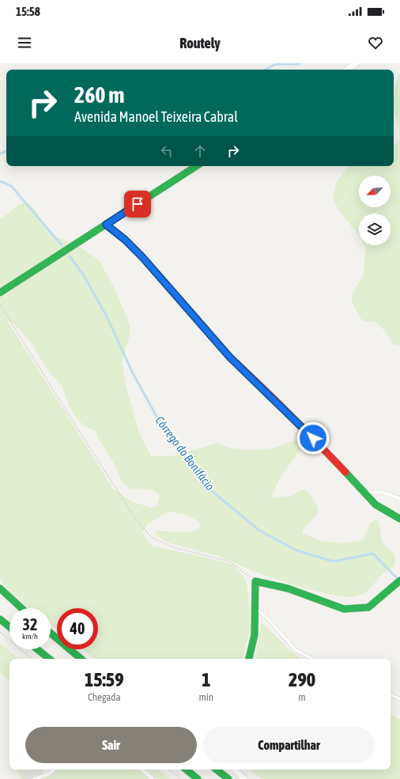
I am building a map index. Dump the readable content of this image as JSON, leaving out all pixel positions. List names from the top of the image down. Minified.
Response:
{"water":["Córrego do Bonifácio"],"north":"bottom left","page":{"status":"15:58","header":"Routely","turn":["260 m","Avenida Manoel Teixeira Cabral"],"speed":"32 km/h","limit":"40","eta":["15:59","Chegada","1","min","290","m"],"buttons":["Sair","Compartilhar"]}}
